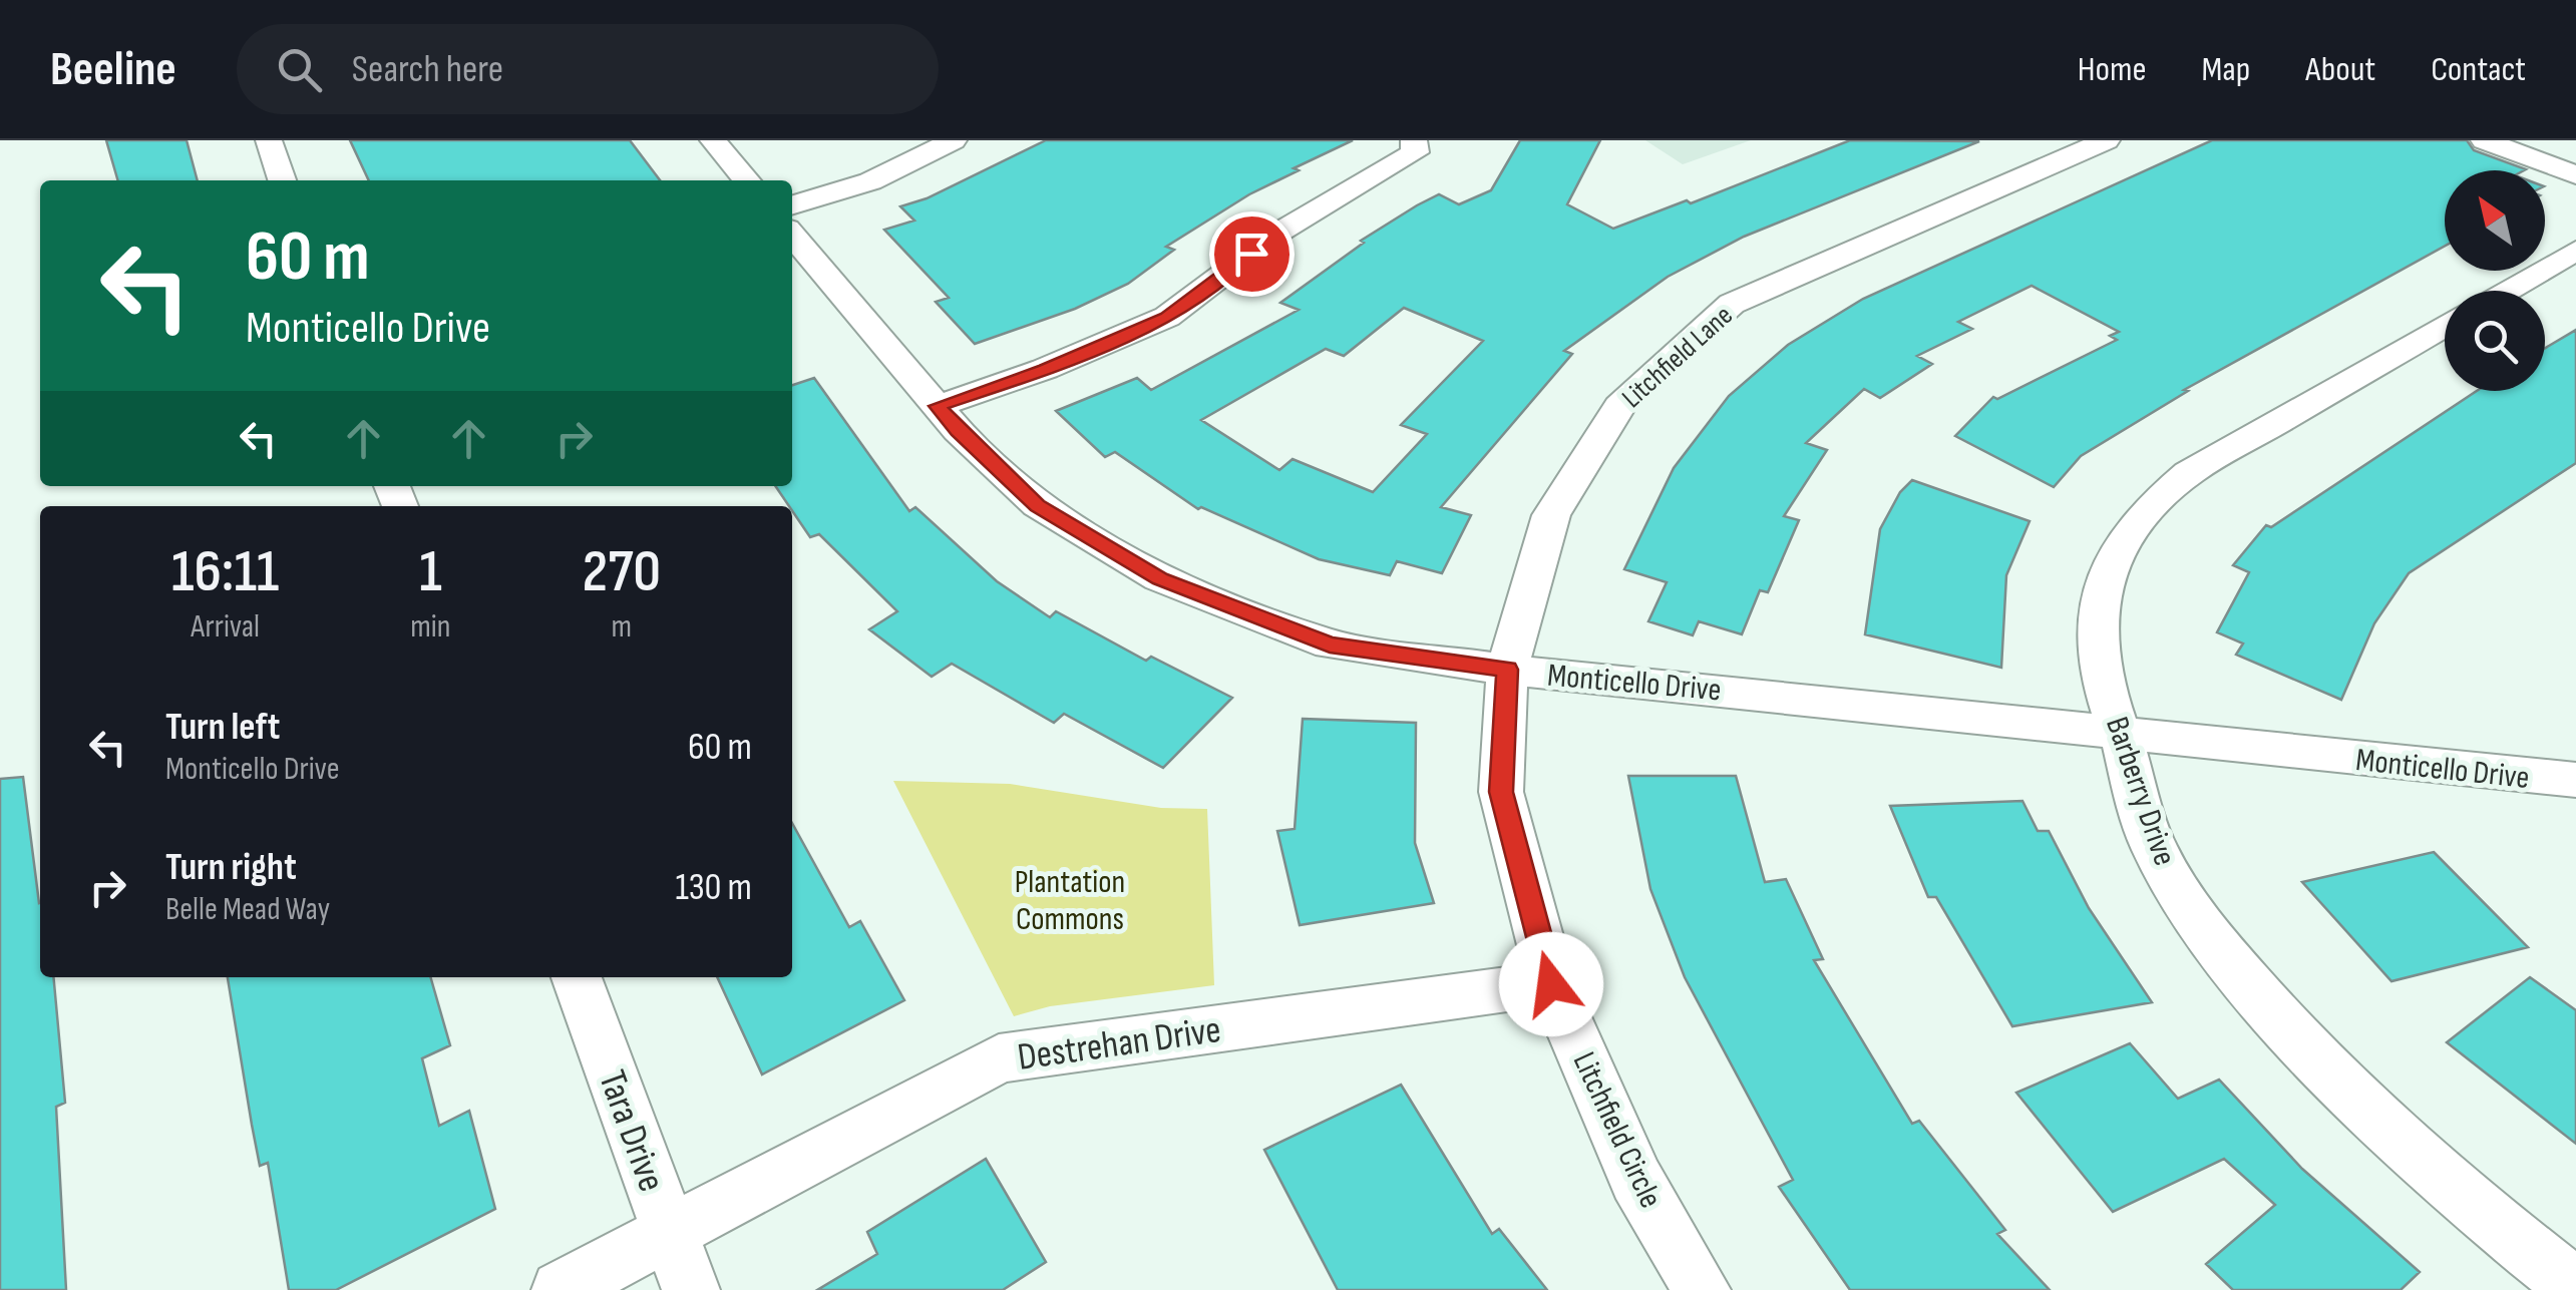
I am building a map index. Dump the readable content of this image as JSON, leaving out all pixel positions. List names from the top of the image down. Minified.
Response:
{"streets":{"street":["Litchfield Lane","Monticello Drive","Barberry Drive","Destrehan Drive","Litchfield Circle","Tara Drive"]},"crossings":[["Litchfield Lane","Monticello Drive"],["Litchfield Lane","Litchfield Circle"],["Monticello Drive","Barberry Drive"],["Monticello Drive","Litchfield Circle"],["Destrehan Drive","Litchfield Circle"],["Destrehan Drive","Tara Drive"]],"parks":["Plantation Commons"],"north":"top left","page":{"header":"Beeline","search":"Search here","nav":["Home","Map","About","Contact"],"turn":["60 m","Monticello Drive"],"eta":["16:11","Arrival","1","min","270","m"],"list":[{"name":"Turn left","note":"Monticello Drive","value":"60 m"},{"name":"Turn right","note":"Belle Mead Way","value":"130 m"}]}}
